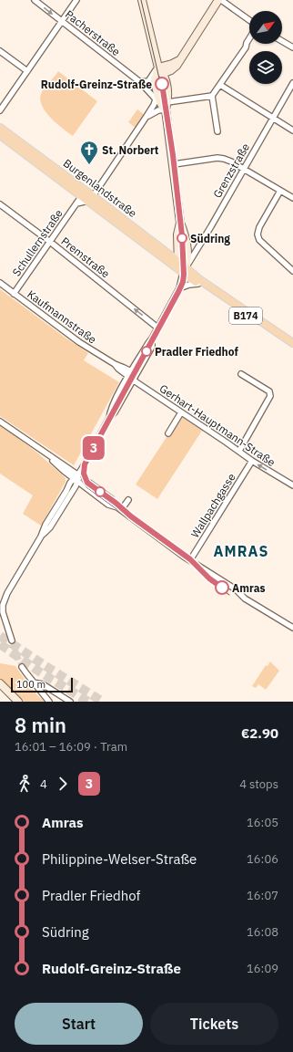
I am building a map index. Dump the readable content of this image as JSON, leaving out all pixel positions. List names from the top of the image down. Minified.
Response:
{"streets":{"main road":["Burgenlandstraße","B174"],"street":["Pacherstraße","Grenzstraße","Schullernstraße","Premstraße","Kaufmannstraße","Gerhart-Hauptmann-Straße","Wallpachgasse"]},"crossings":[["Grenzstraße","Burgenlandstraße"],["Grenzstraße","Premstraße"],["Grenzstraße","B174"],["Burgenlandstraße","Schullernstraße"],["Burgenlandstraße","B174"],["Schullernstraße","Premstraße"],["Schullernstraße","Kaufmannstraße"],["Kaufmannstraße","Gerhart-Hauptmann-Straße"],["Gerhart-Hauptmann-Straße","Wallpachgasse"]],"one_way":["Premstraße"],"districts":["AMRAS"],"places":{"other":["Rudolf-Greinz-Straße","Südring","Pradler Friedhof","Amras"],"church":["St. Norbert"]},"lines":["tram line 3"],"scale_bar":"100 m","north":"top right","page":{"on_map":"3","scale":"100 m","heading":["8 min","16:01 – 16:09 · Tram","€2.90"],"legs":["4","3","4 stops"],"list":[{"name":"Amras","value":"16:05"},{"name":"Philippine-Welser-Straße","value":"16:06"},{"name":"Pradler Friedhof","value":"16:07"},{"name":"Südring","value":"16:08"},{"name":"Rudolf-Greinz-Straße","value":"16:09"}],"buttons":["Start","Tickets"]}}
